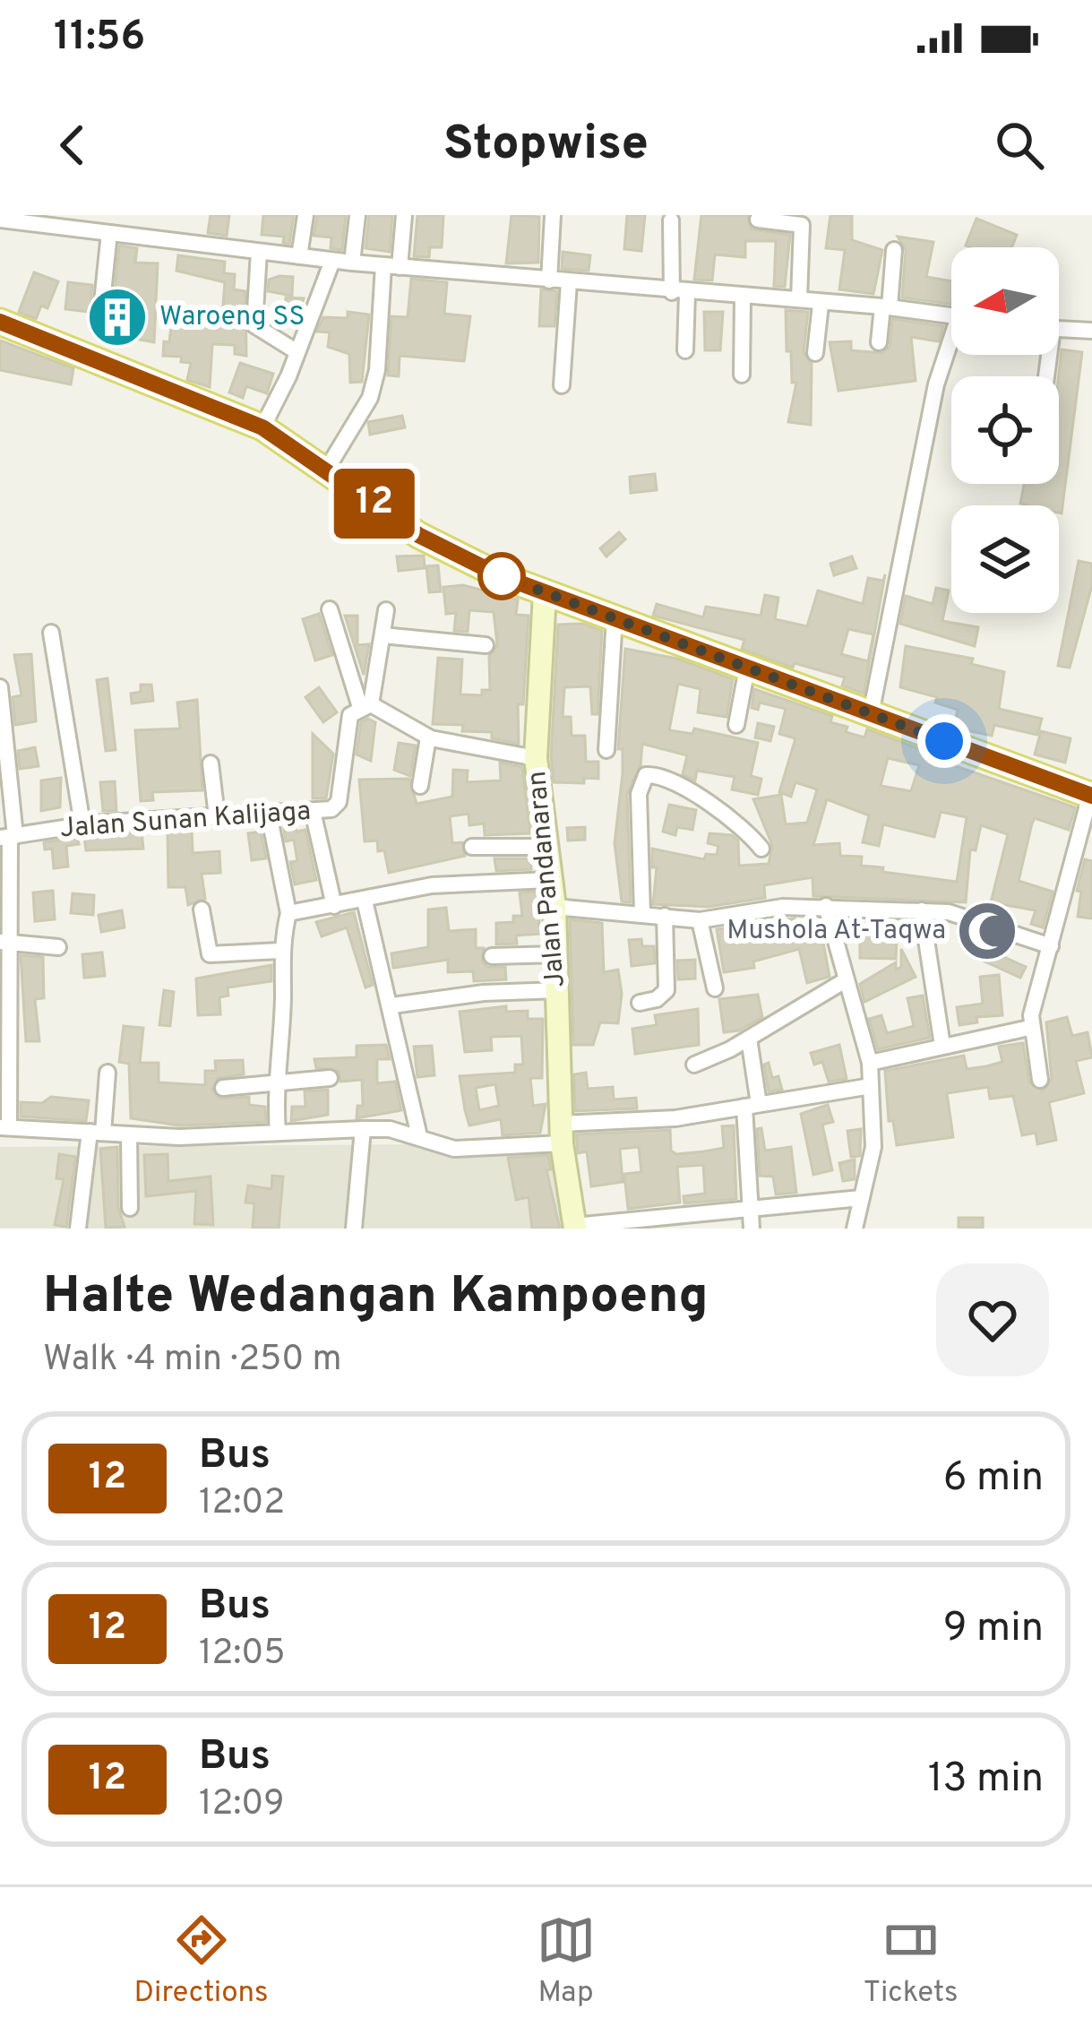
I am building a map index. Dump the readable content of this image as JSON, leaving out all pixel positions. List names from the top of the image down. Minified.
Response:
{"streets":{"main road":["Jalan Pandanaran"],"street":["Jalan Sunan Kalijaga"]},"places":{"building":["Waroeng SS"],"mosque":["Mushola At-Taqwa"]},"lines":["bus line 12"],"north":"left","page":{"status":"11:56","header":"Stopwise","on_map":"12","heading":["Halte Wedangan Kampoeng","Walk · 4 min · 250 m"],"list":[{"mark":"12","name":"Bus","note":"12:02","value":"6 min"},{"mark":"12","name":"Bus","note":"12:05","value":"9 min"},{"mark":"12","name":"Bus","note":"12:09","value":"13 min"}],"tabs":["Directions","Map","Tickets"]}}
